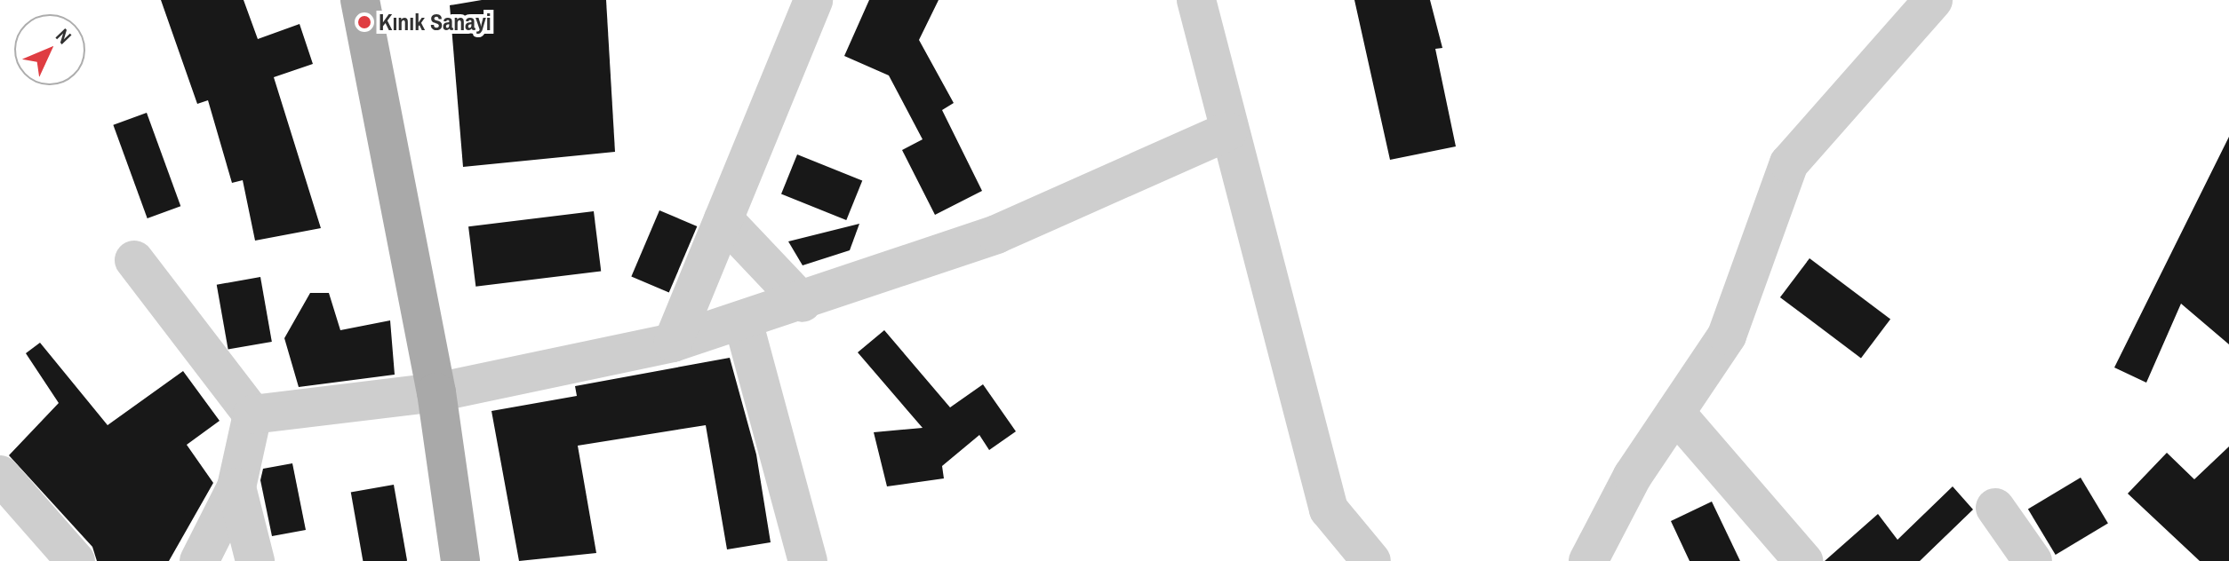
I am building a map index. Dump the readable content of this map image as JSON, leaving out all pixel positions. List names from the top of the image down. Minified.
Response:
{"places":["Kınık Sanayi"],"north":"top right"}
